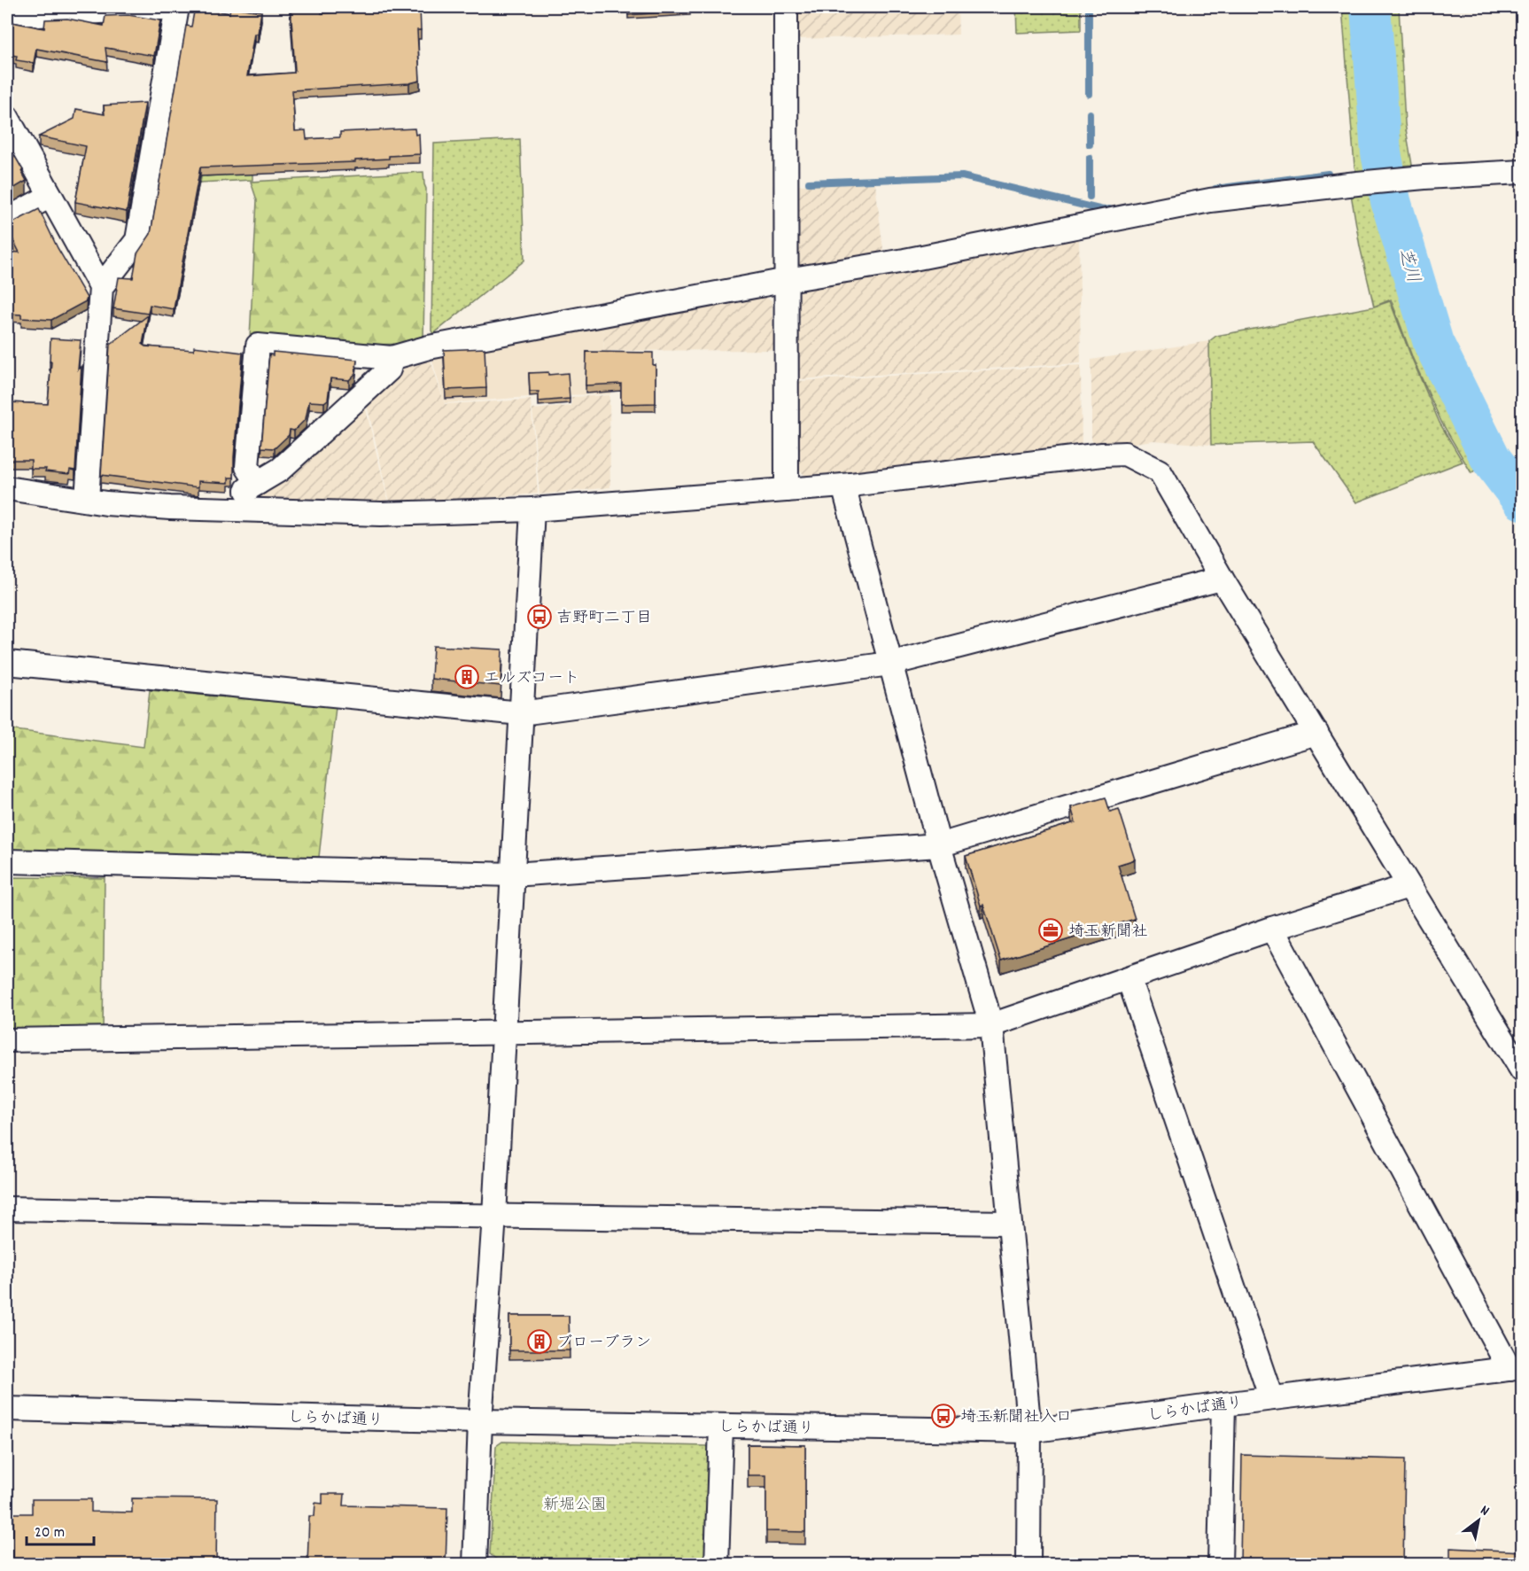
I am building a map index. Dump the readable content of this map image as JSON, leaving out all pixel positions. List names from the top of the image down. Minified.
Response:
{"streets":{"street":["しらかば通り"]},"water":["芝川"],"parks":["新堀公園"],"places":{"bus stop":["吉野町二丁目","埼玉新聞社入口"],"building":["エルズコート","ブローブラン"],"office":["埼玉新聞社"]},"scale_bar":"20 m","north":"top right"}
